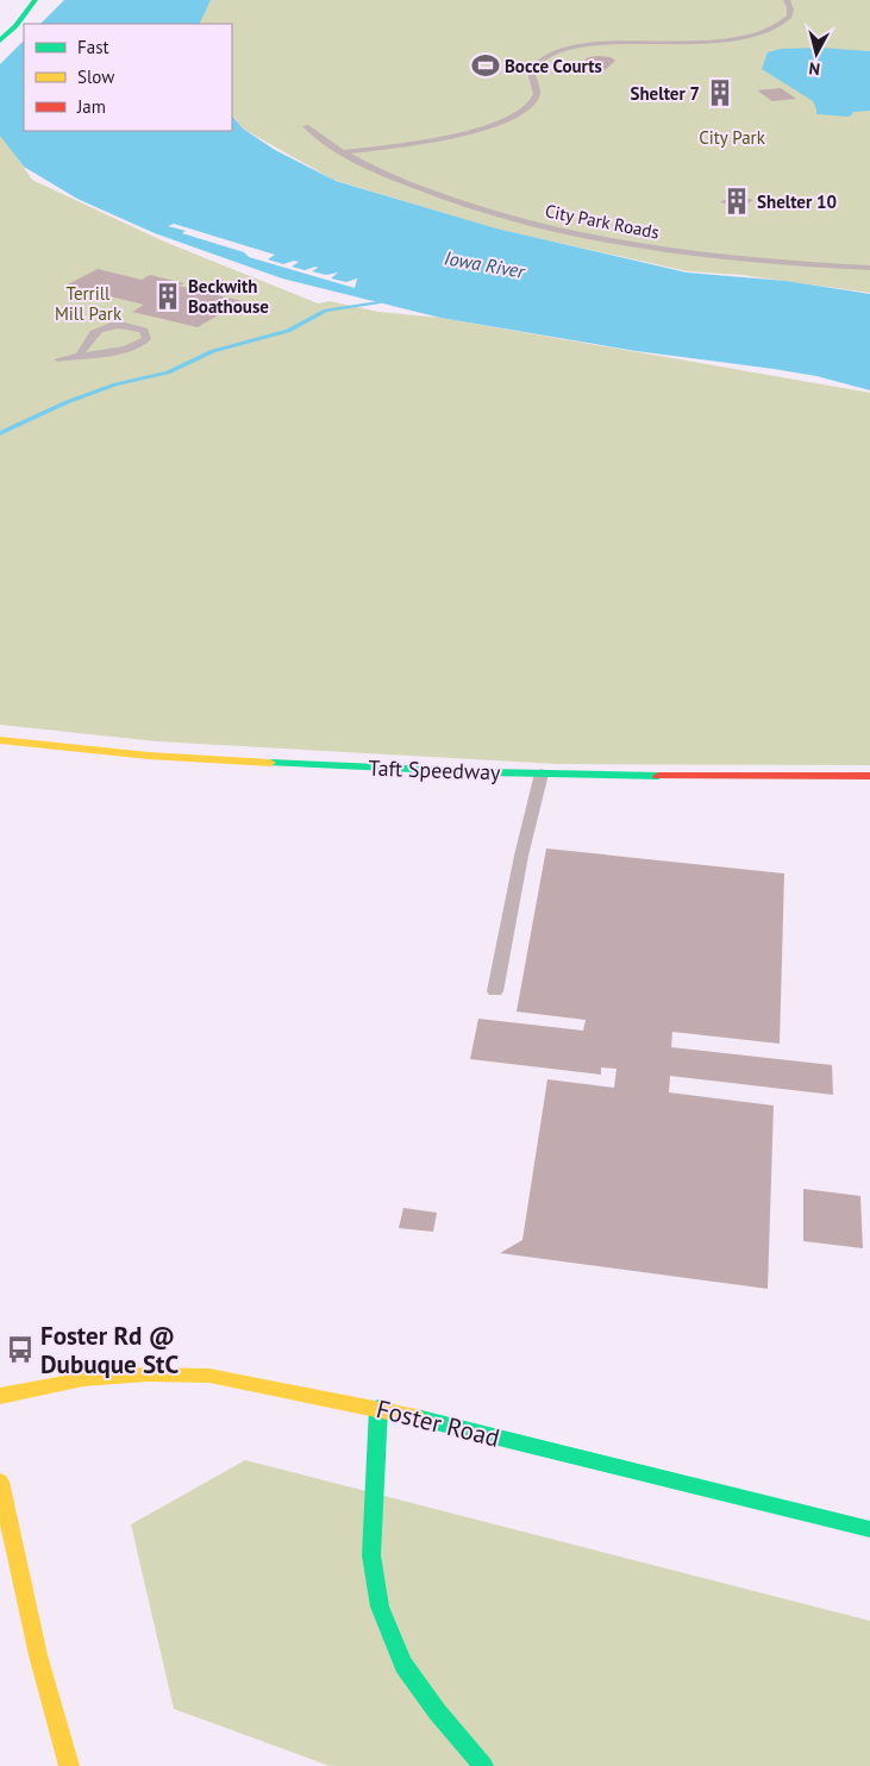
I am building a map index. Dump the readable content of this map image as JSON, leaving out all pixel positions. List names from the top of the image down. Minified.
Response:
{"streets":{"street":["Taft Speedway","Foster Road"],"lane":["City Park Roads"]},"water":["Iowa River"],"parks":["City Park","Terrill Mill Park"],"places":{"sports":["Bocce Courts"],"building":["Shelter 7","Shelter 10","Beckwith Boathouse"],"bus stop":["Foster Rd @ Dubuque StC"]},"legend":["Fast","Slow","Jam"],"north":"bottom"}
